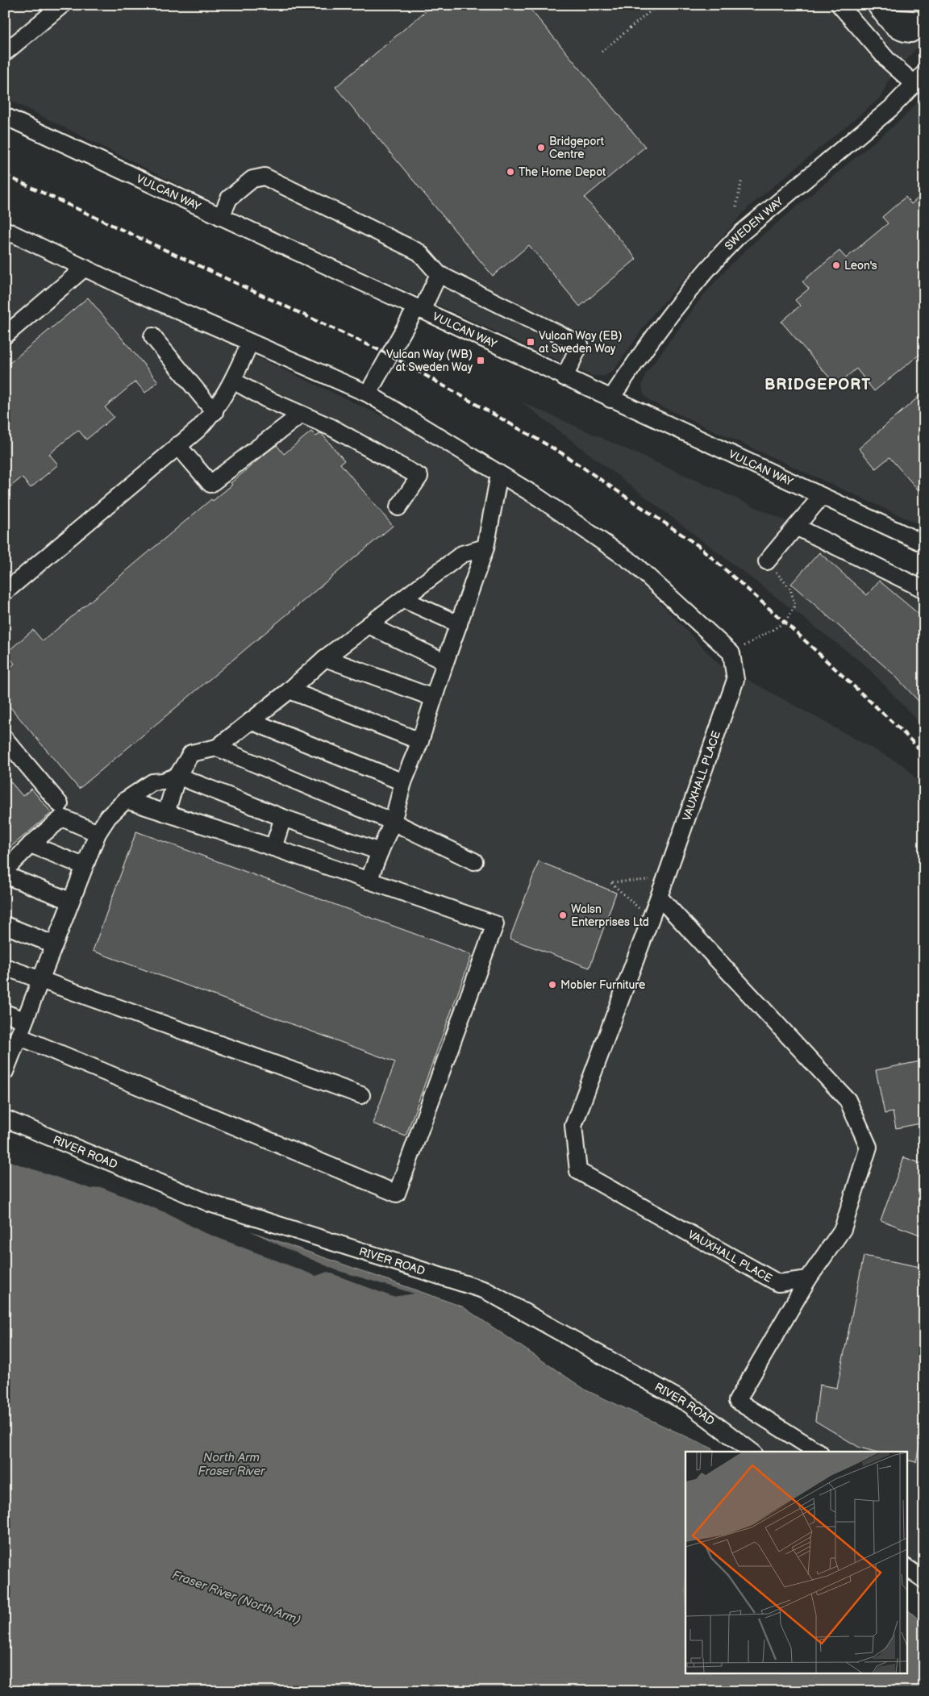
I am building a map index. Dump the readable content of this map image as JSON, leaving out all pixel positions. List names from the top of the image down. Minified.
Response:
{"streets":{"street":["VULCAN WAY","SWEDEN WAY","VAUXHALL PLACE","RIVER ROAD"]},"crossings":[["VULCAN WAY","SWEDEN WAY"]],"districts":["BRIDGEPORT"],"water":["North Arm Fraser River","Fraser River (North Arm)"],"places":{"other":["Bridgeport Centre","The Home Depot","Leon's","Walsn Enterprises Ltd","Mobler Furniture"],"transit":["Vulcan Way (EB) at Sweden Way","Vulcan Way (WB) at Sweden Way"]}}
